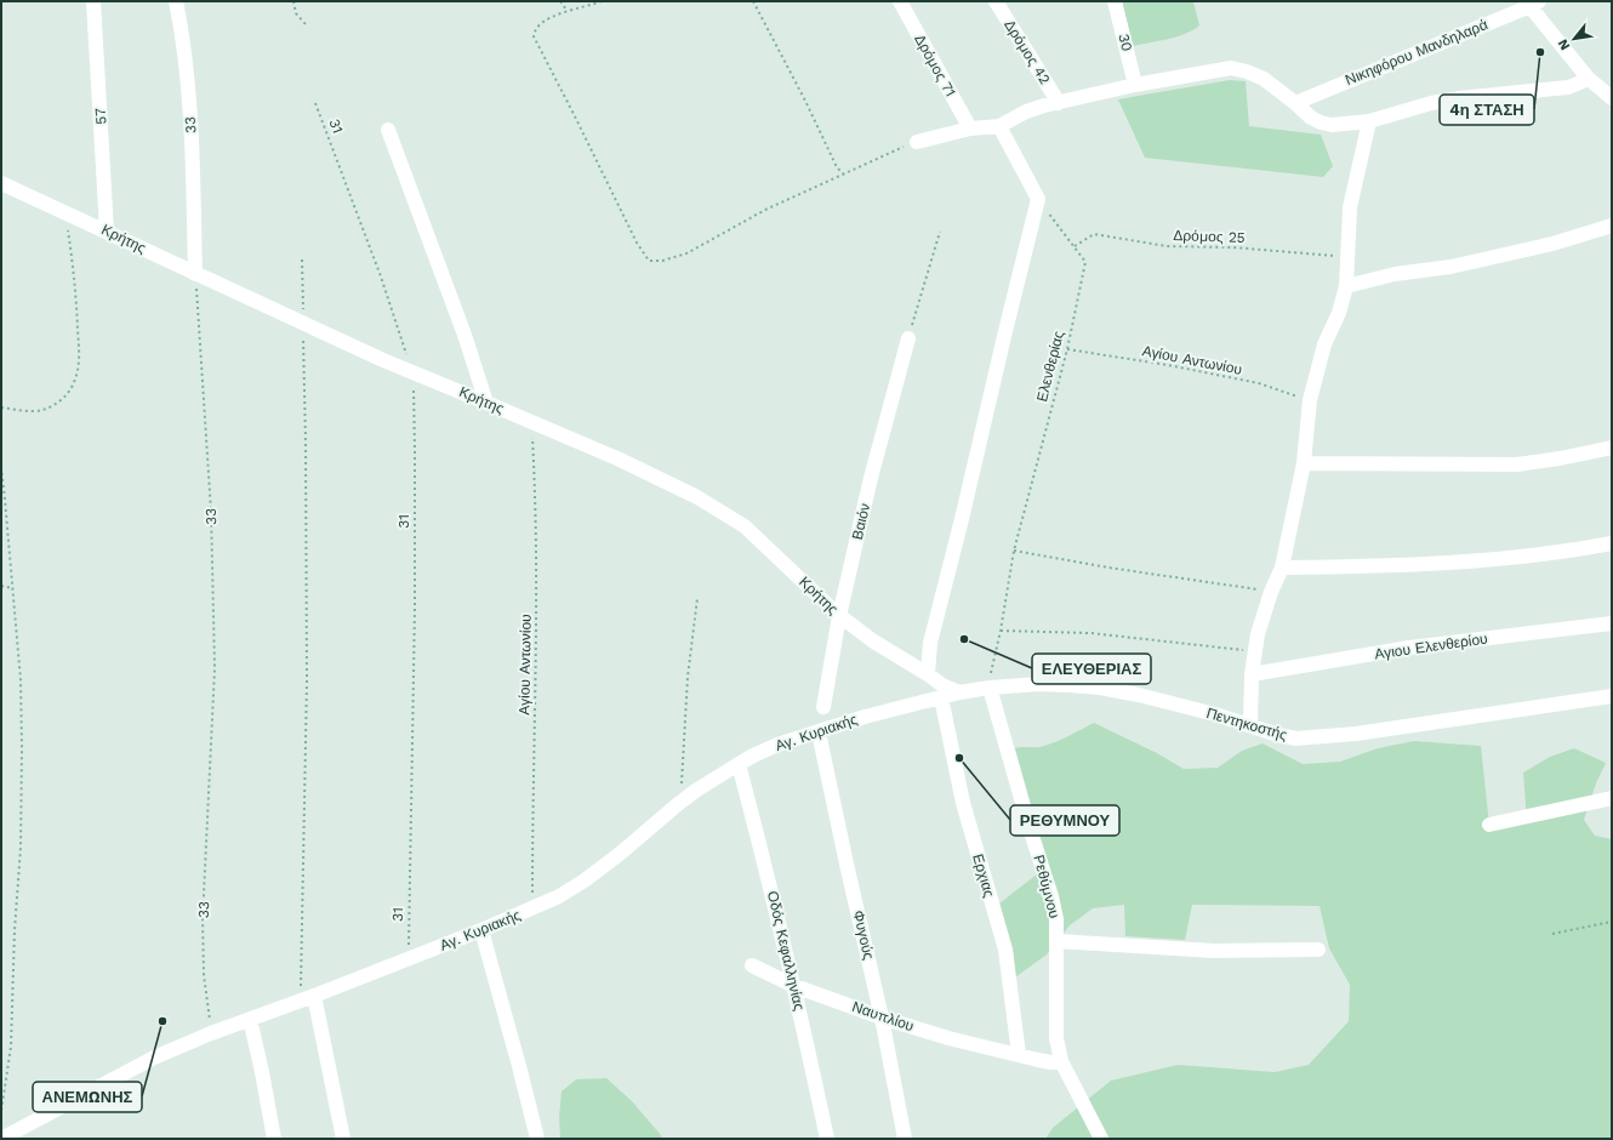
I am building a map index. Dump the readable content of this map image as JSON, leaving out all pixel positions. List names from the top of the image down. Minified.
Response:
{"streets":{"street":["30","Δρόμος 42","Νικηφόρου Μανδηλαρά","Δρόμος 71","57","33","Κρήτης","Βαιόν","Αγιου Ελενθερίου","Πεντηκοστής","Αγ. Κυριακής","Ερχιας","Ρεθύμνου","Φυγούς","Οδός Κεφαλληνίας","Ναυπλίου"],"path":["31","Δρόμος 25","Αγίου Αντωνίου","Ελενθερίας"]},"crossings":[["57","Κρήτης"],["33","Κρήτης"],["33","Αγ. Κυριακής"],["31","Κρήτης"],["31","Αγ. Κυριακής"],["Δρόμος 25","Ελενθερίας"],["Κρήτης","Αγίου Αντωνίου"],["Κρήτης","Βαιόν"],["Κρήτης","Πεντηκοστής"],["Αγίου Αντωνίου","Ελενθερίας"],["Αγίου Αντωνίου","Αγ. Κυριακής"],["Ελενθερίας","Πεντηκοστής"],["Ελενθερίας","Ρεθύμνου"],["Πεντηκοστής","Αγ. Κυριακής"],["Πεντηκοστής","Ερχιας"],["Πεντηκοστής","Ρεθύμνου"],["Αγ. Κυριακής","Ερχιας"],["Αγ. Κυριακής","Φυγούς"],["Αγ. Κυριακής","Οδός Κεφαλληνίας"],["Ερχιας","Ναυπλίου"],["Ρεθύμνου","Ναυπλίου"],["Φυγούς","Ναυπλίου"],["Οδός Κεφαλληνίας","Ναυπλίου"]],"places":["4η ΣΤΑΣΗ","ΕΛΕΥΘΕΡΙΑΣ","ΡΕΘΥΜΝΟΥ","ΑΝΕΜΩΝΗΣ"],"north":"bottom left"}
